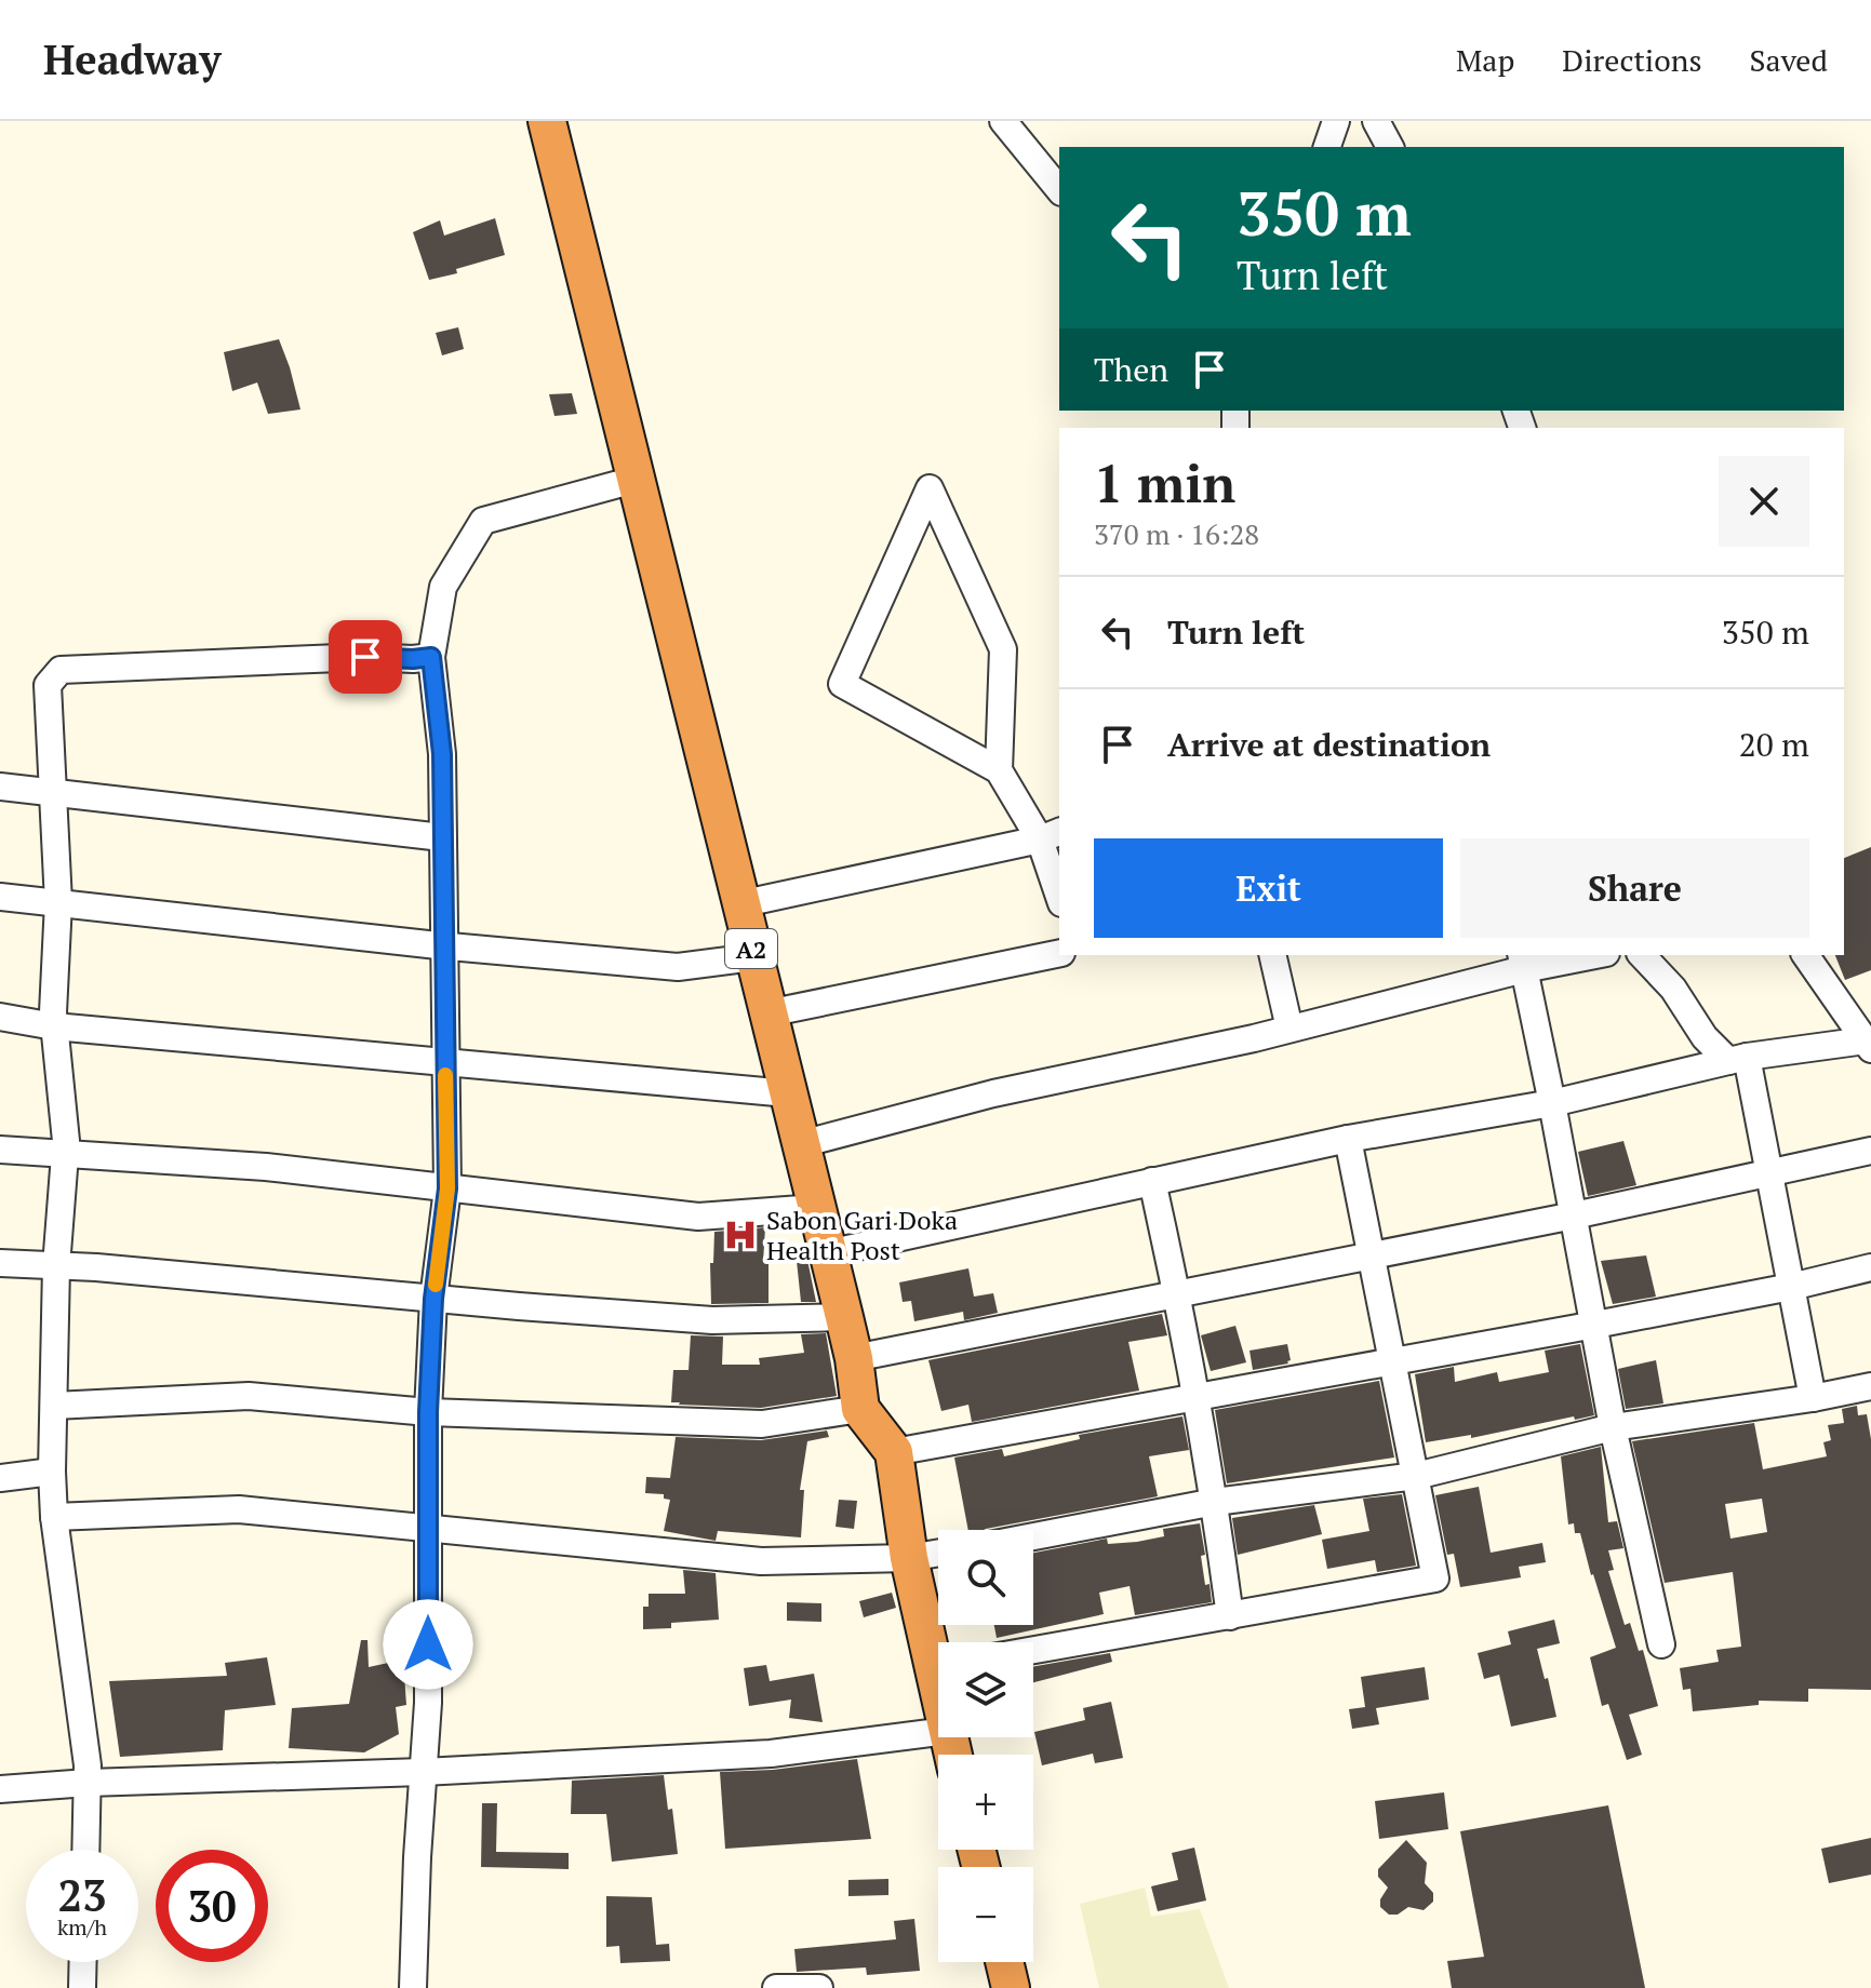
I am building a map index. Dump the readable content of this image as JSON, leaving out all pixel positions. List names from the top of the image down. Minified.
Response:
{"streets":{"highway":["A2"]},"places":{"hospital":["Sabon Gari Doka Health Post"]},"page":{"header":"Headway","nav":["Map","Directions","Saved"],"turn":["350 m","Turn left"],"then":"Then","heading":["1 min","370 m · 16:28"],"list":[{"name":"Turn left","value":"350 m"},{"name":"Arrive at destination","value":"20 m"}],"buttons":["Exit","Share"],"map_buttons":["+","−"],"speed":"23 km/h","limit":"30"}}
